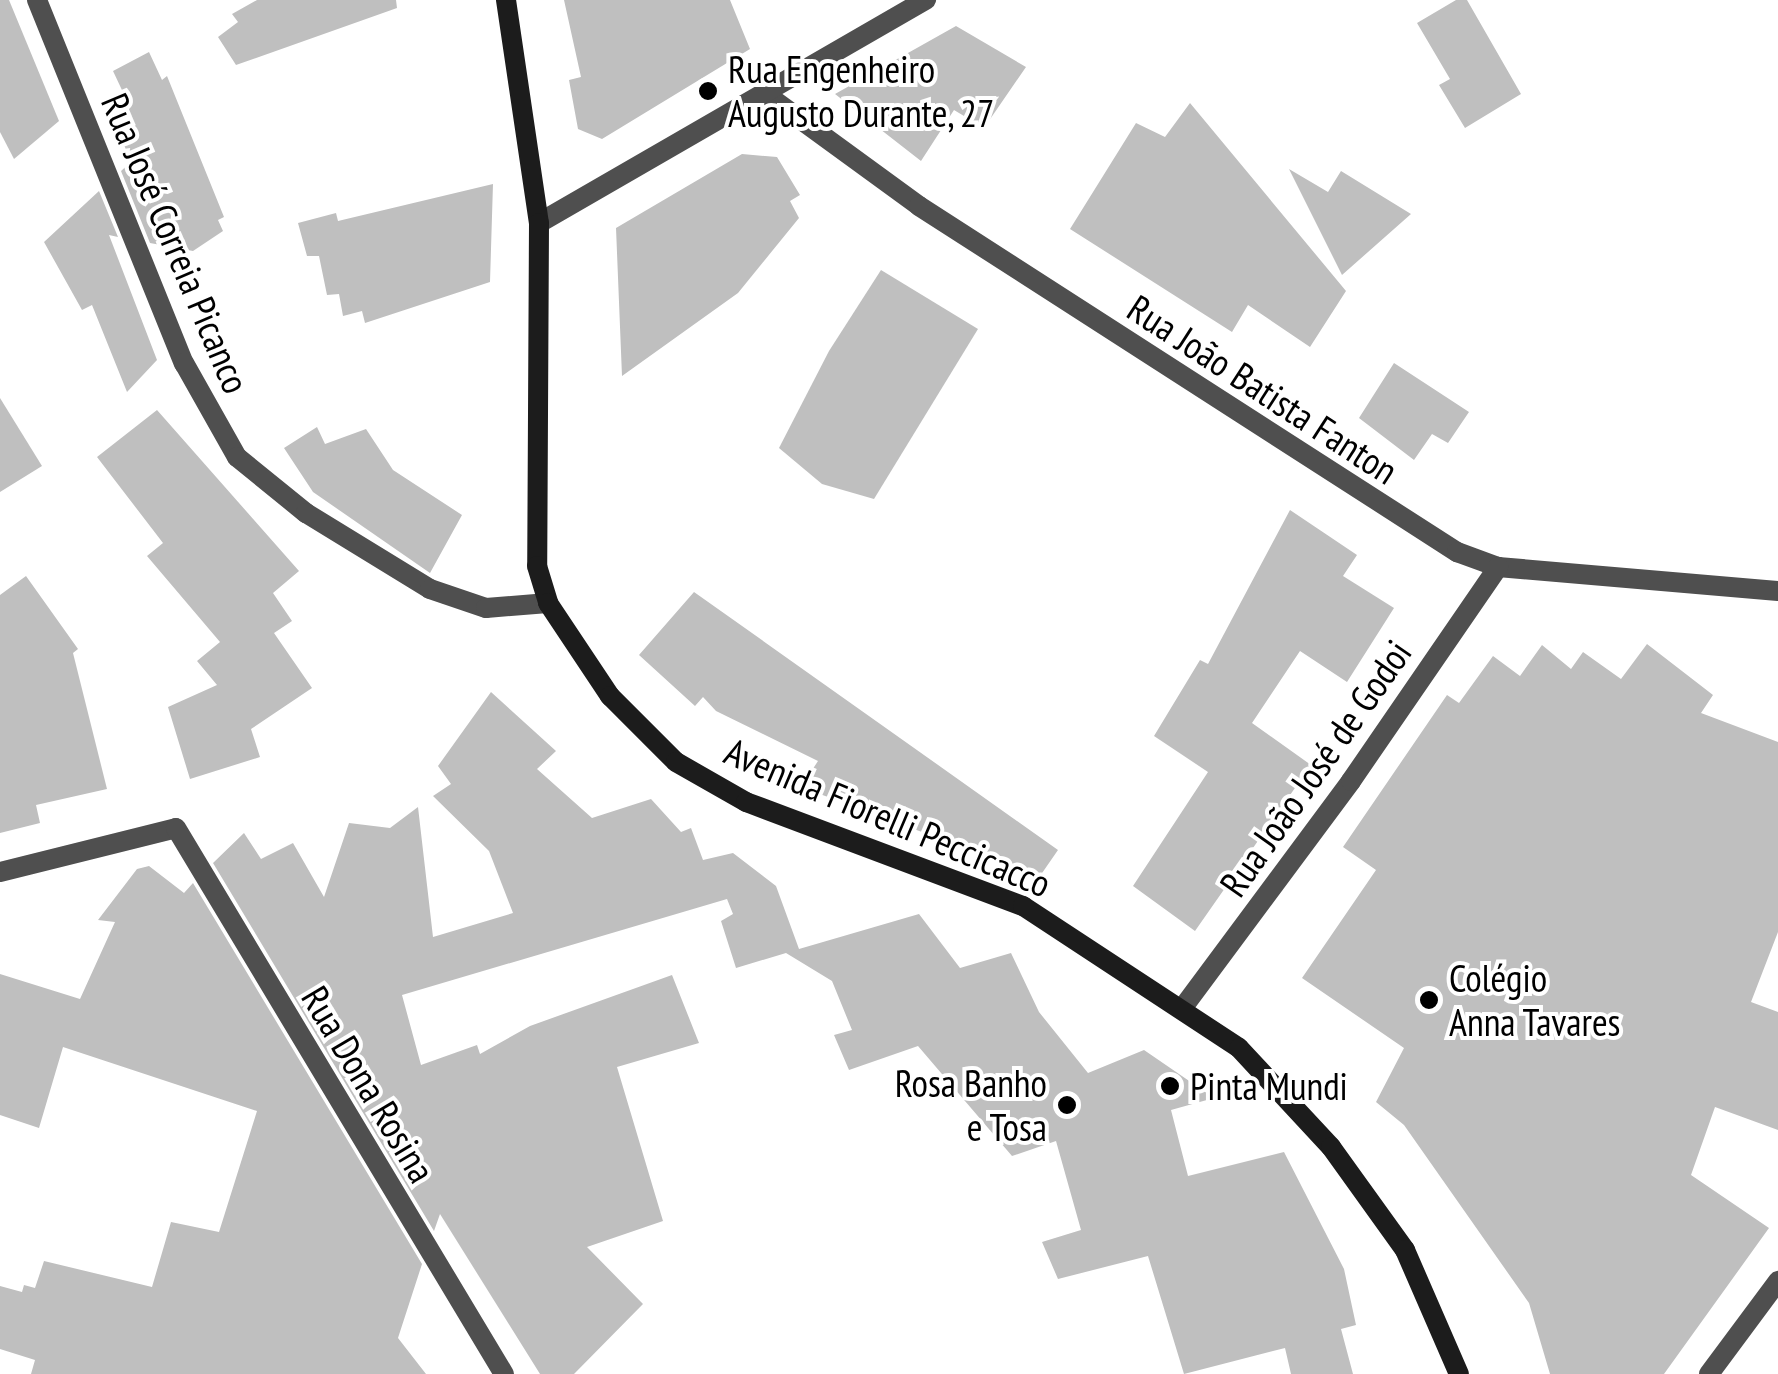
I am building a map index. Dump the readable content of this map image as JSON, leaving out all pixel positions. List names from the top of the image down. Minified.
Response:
{"streets":{"main road":["Avenida Fiorelli Peccicacco"],"street":["Rua José Correia Picanco","Rua João Batista Fanton","Rua João José de Godoi","Rua Dona Rosina"]},"crossings":[["Rua José Correia Picanco","Avenida Fiorelli Peccicacco"],["Rua João Batista Fanton","Rua João José de Godoi"],["Rua João José de Godoi","Avenida Fiorelli Peccicacco"]],"places":["Rua Engenheiro Augusto Durante, 27","Colégio Anna Tavares","Pinta Mundi","Rosa Banho e Tosa"]}
